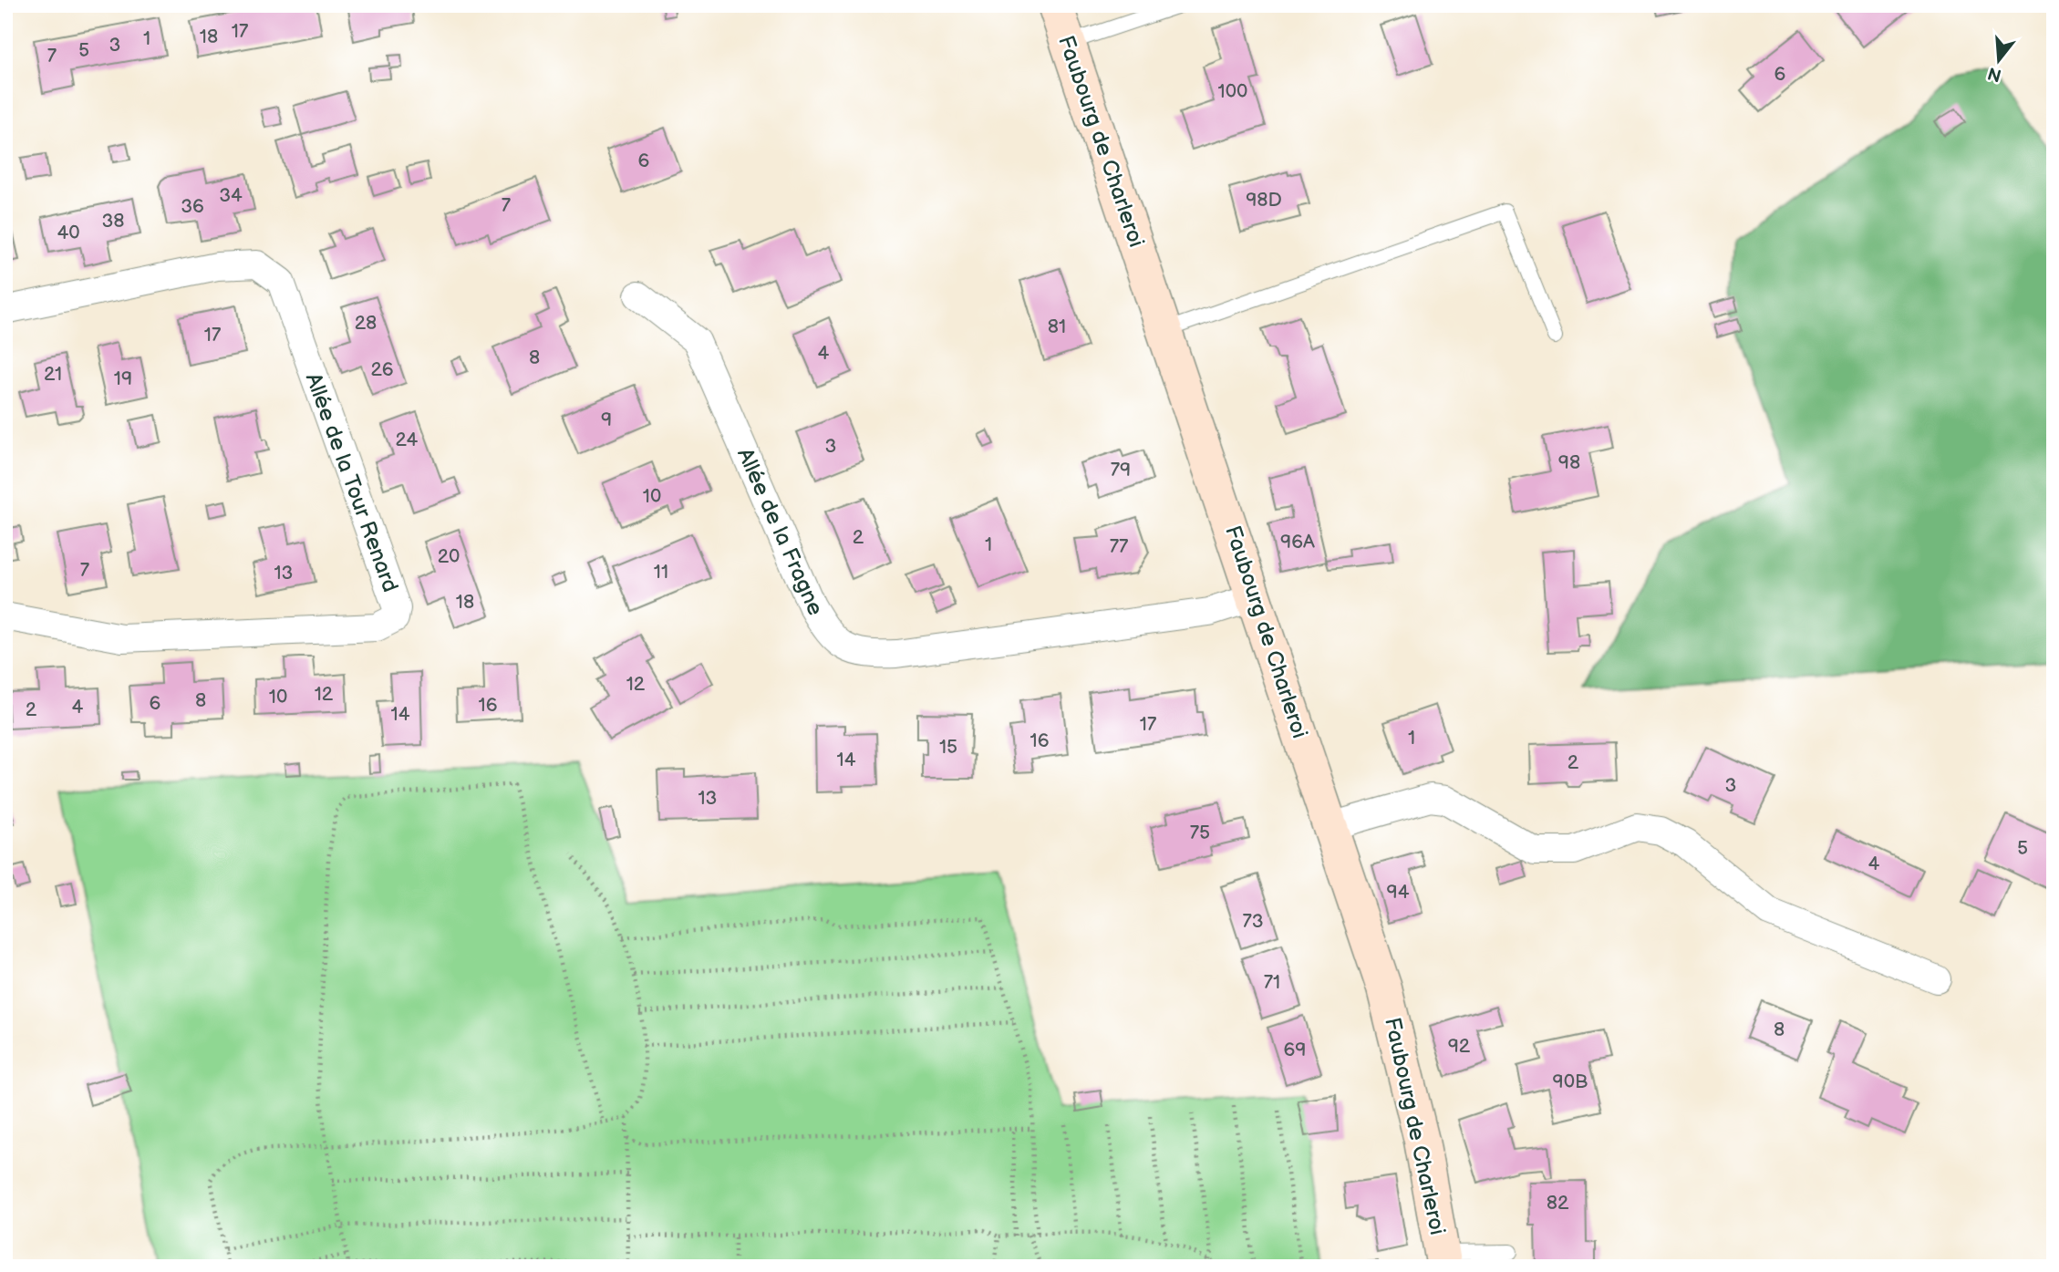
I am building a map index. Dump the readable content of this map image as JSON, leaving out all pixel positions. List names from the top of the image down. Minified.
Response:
{"streets":{"main road":["Faubourg de Charleroi"],"street":["Allée de la Tour Renard","Allée de la Fragne"]},"crossings":[["Faubourg de Charleroi","Allée de la Fragne"]],"house_numbers":["17","18","1","3","5","7","6","100","6","34","98D","7","36","38","40","28","81","17","4","8","26","21","19","9","24","3","98","79","10","2","96A","1","77","20","7","11","13","18","12","12","10","8","6","16","4","2","14","17","1","16","15","14","2","3","13","75","5","4","94","73","71","8","92","69","90B","82"],"north":"bottom"}
